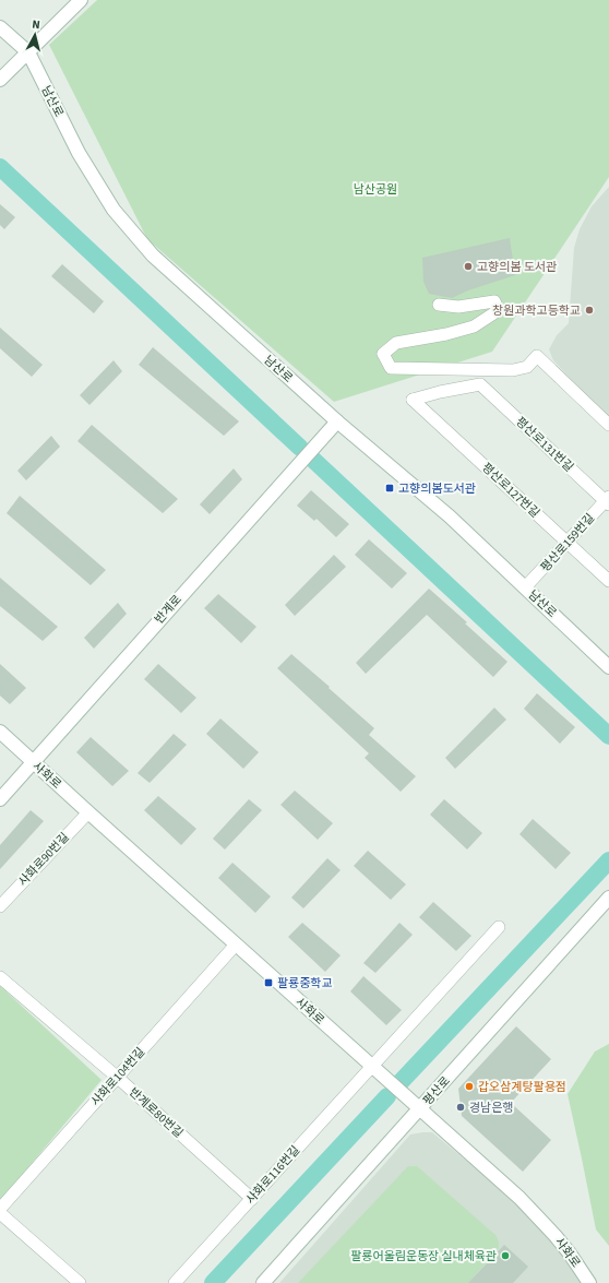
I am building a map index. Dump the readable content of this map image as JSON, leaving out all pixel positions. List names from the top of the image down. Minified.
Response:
{"streets":{"main road":["남산로","반계로","사화로","평산로"],"street":["평산로131번길","평산로127번길","평산로159번길","사화로90번길","사화로104번길","반계로80번길","사화로116번길"]},"crossings":[["남산로","평산로159번길"],["남산로","반계로"],["평산로131번길","평산로127번길"],["평산로131번길","평산로159번길"],["평산로127번길","평산로159번길"],["반계로","사화로"],["사화로","사화로90번길"],["사화로","사화로104번길"],["사화로","평산로"],["사화로","사화로116번길"],["사화로104번길","반계로80번길"],["반계로80번길","사화로116번길"]],"parks":["남산공원"],"places":{"other":["고향의봄 도서관","창원과학고등학교","갑오삼계탕팔용점","경남은행","팔룡어울림운동장 실내체육관"],"transit":["고향의봄도서관","팔룡중학교"]},"north":"top"}
